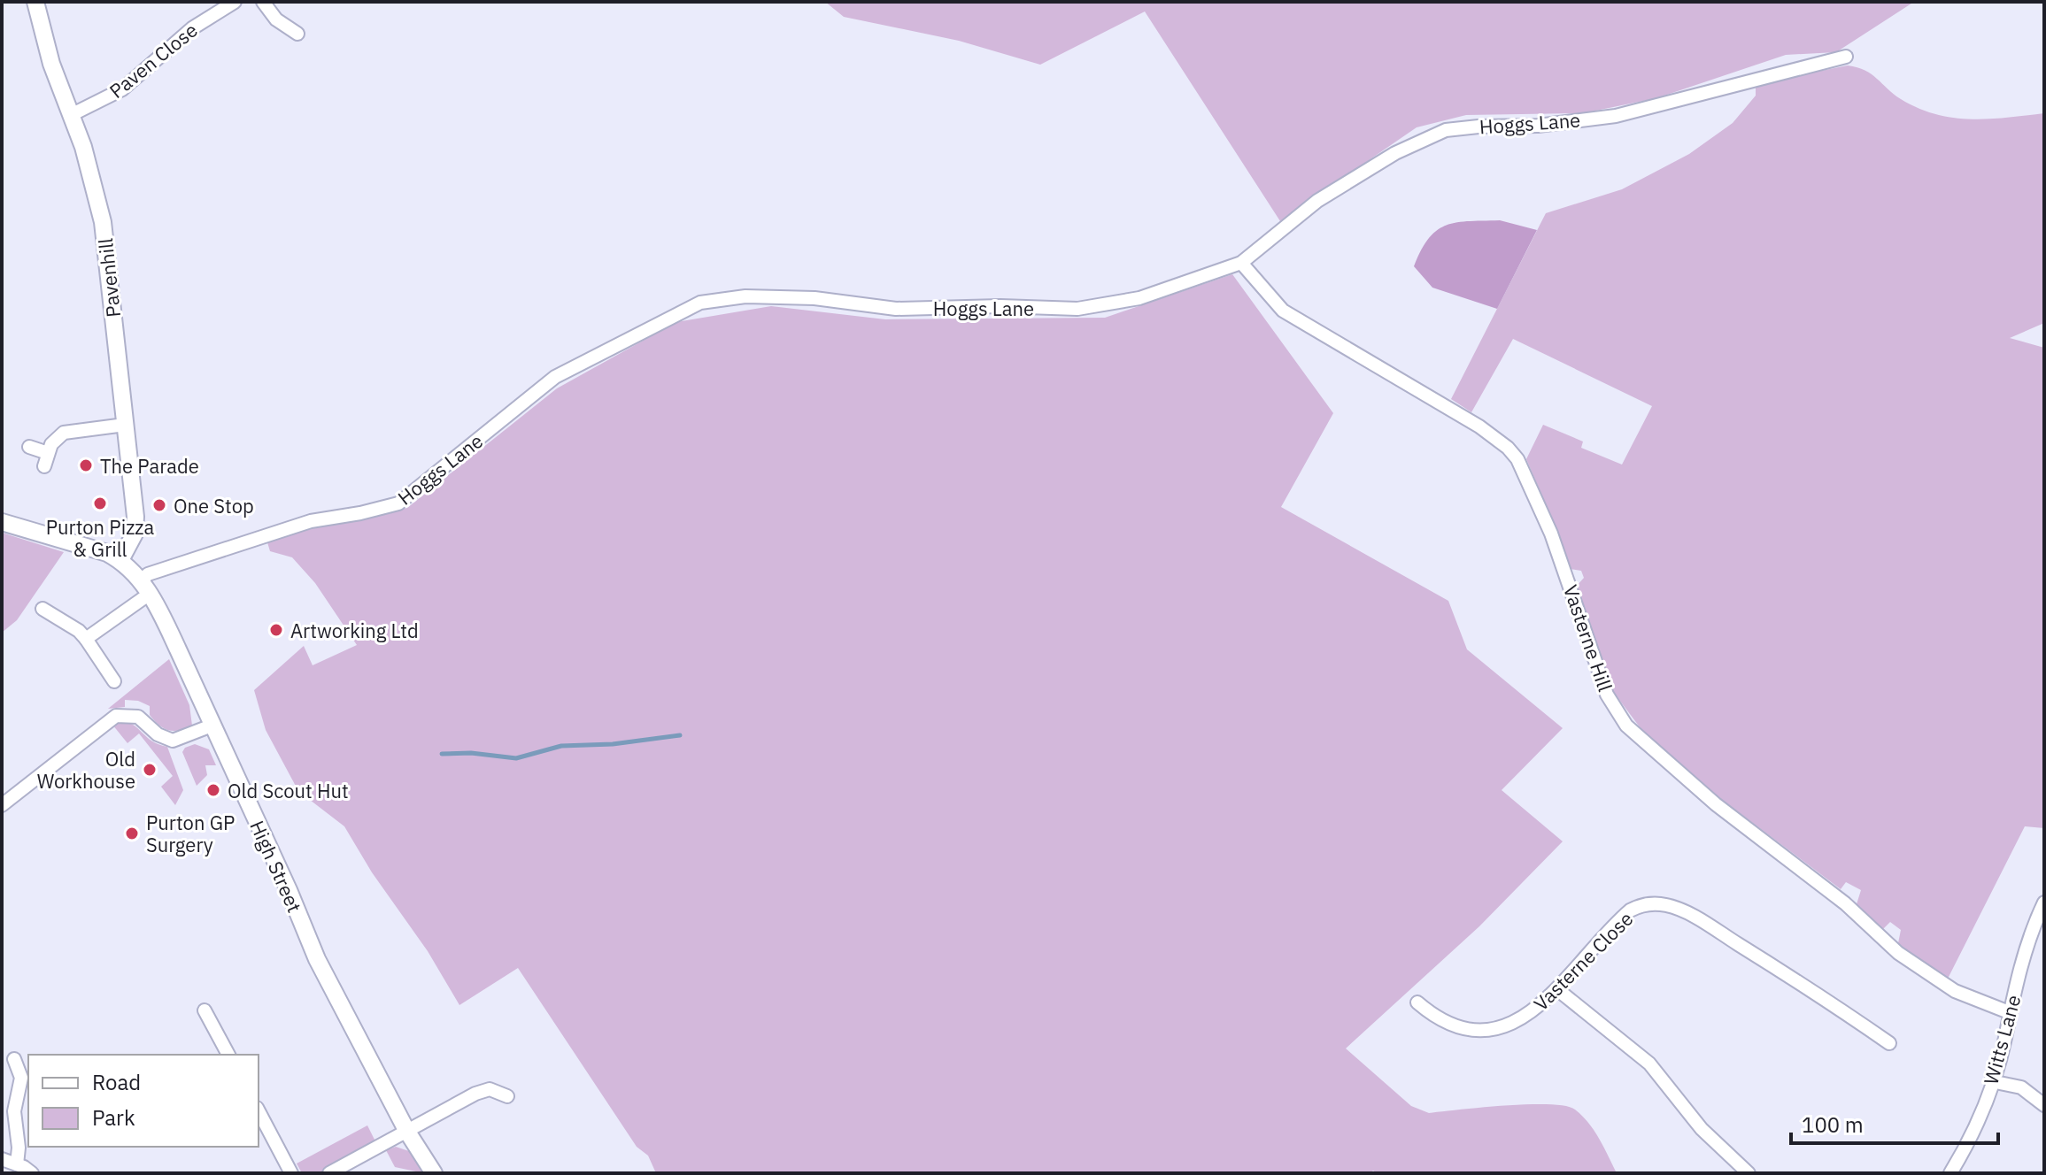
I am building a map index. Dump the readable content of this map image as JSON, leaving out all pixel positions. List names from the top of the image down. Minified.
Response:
{"streets":{"street":["Paven Close","Hoggs Lane","Pavenhill","Vasterne Hill","High Street","Vasterne Close","Witts Lane"]},"crossings":[["Paven Close","Pavenhill"],["Hoggs Lane","Vasterne Hill"],["Hoggs Lane","High Street"],["Pavenhill","High Street"],["Vasterne Hill","Witts Lane"]],"places":["The Parade","Purton Pizza & Grill","One Stop","Artworking Ltd","Old Workhouse","Old Scout Hut","Purton GP Surgery"],"legend":["Road","Park"],"scale_bar":"100 m"}
